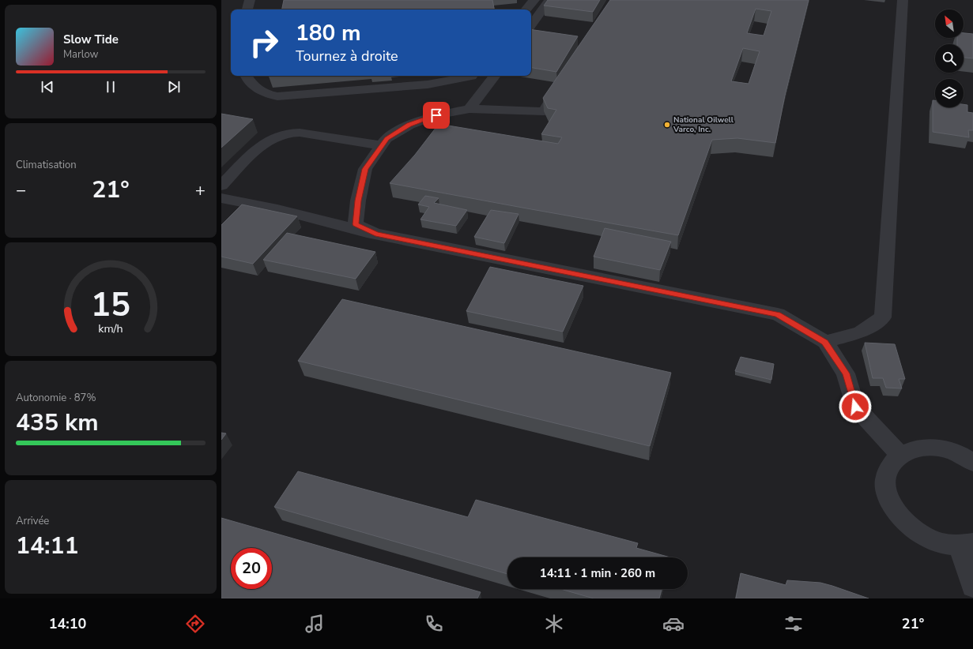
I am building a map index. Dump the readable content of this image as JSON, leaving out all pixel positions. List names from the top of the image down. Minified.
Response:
{"places":["National Oilwell Varco, Inc."],"north":"top left","page":{"turn":["180 m","Tournez à droite"],"song":["Slow Tide","Marlow"],"tile":["Climatisation",["Autonomie · 87%","435 km"],["Arrivée","14:11"]],"heat":["−","21°","+"],"limit":"20","trip":"14:11 · 1 min · 260 m","tabs":["14:10","21°"],"gauge":["15","km/h"]}}
